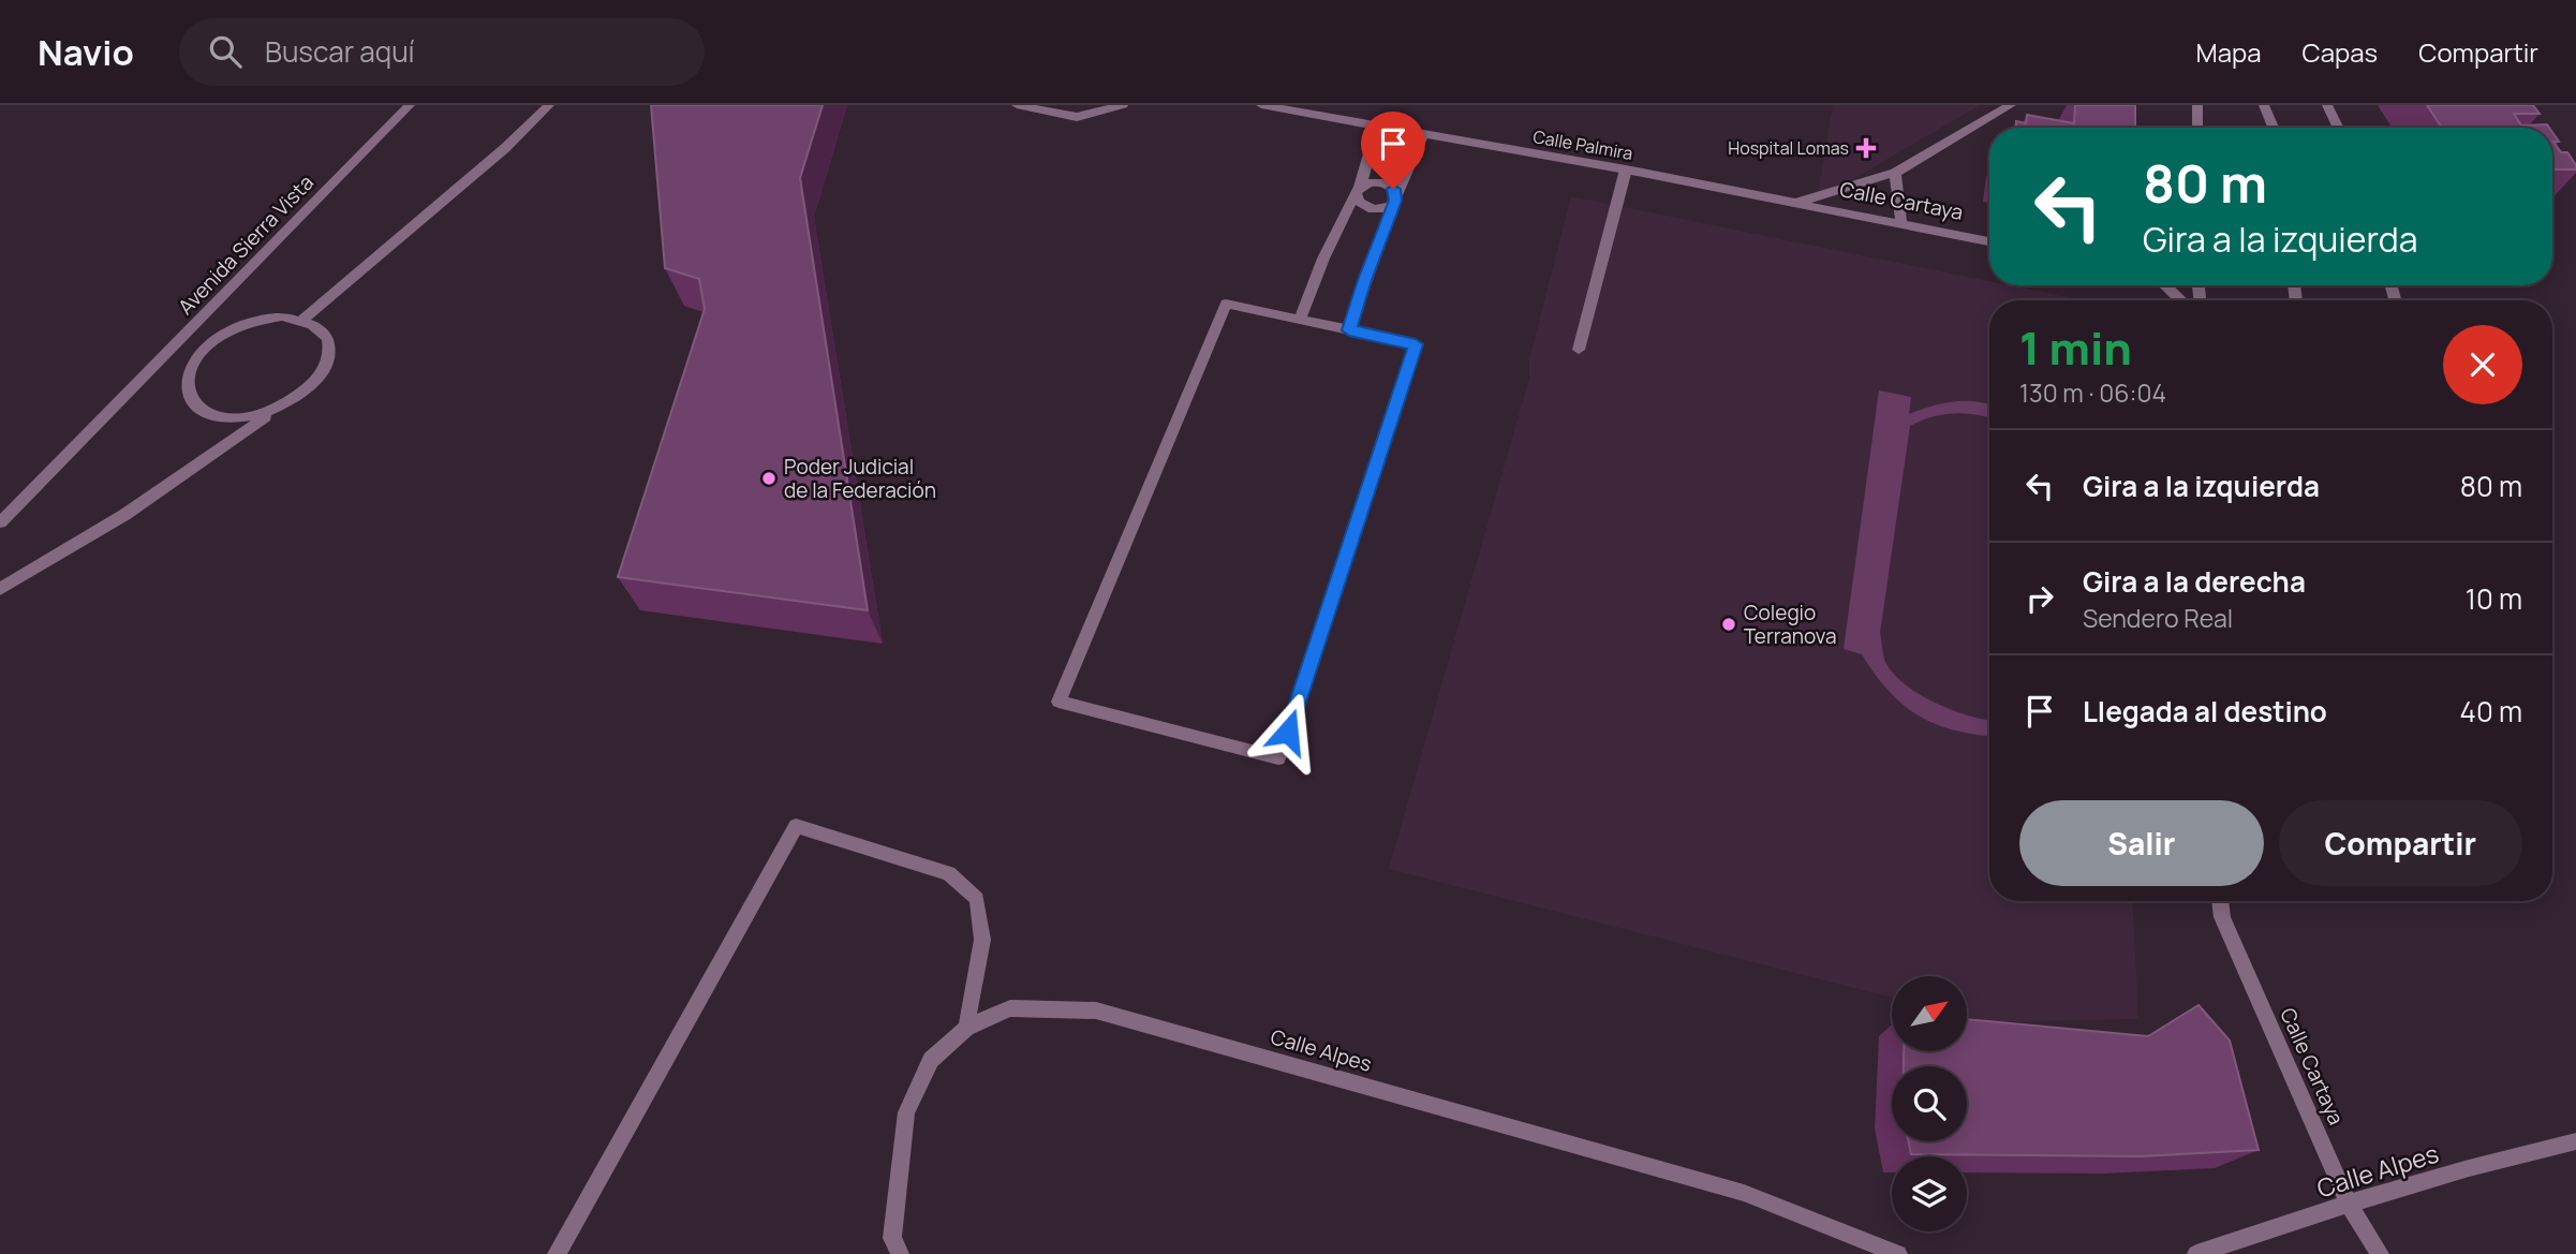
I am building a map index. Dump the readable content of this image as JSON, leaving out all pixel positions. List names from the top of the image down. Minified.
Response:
{"streets":{"street":["Calle Palmira","Calle Cartaya","Avenida Sierra Vista","Calle Alpes"]},"crossings":[["Calle Palmira","Calle Cartaya"],["Calle Cartaya","Calle Alpes"]],"places":{"health":["Hospital Lomas"],"other":["Poder Judicial de la Federación","Colegio Terranova"]},"north":"top right","page":{"header":"Navio","search":"Buscar aquí","nav":["Mapa","Capas","Compartir"],"turn":["80 m","Gira a la izquierda"],"heading":["1 min","130 m · 06:04"],"list":[{"name":"Gira a la izquierda","value":"80 m"},{"name":"Gira a la derecha","note":"Sendero Real","value":"10 m"},{"name":"Llegada al destino","value":"40 m"}],"buttons":["Salir","Compartir"]}}
